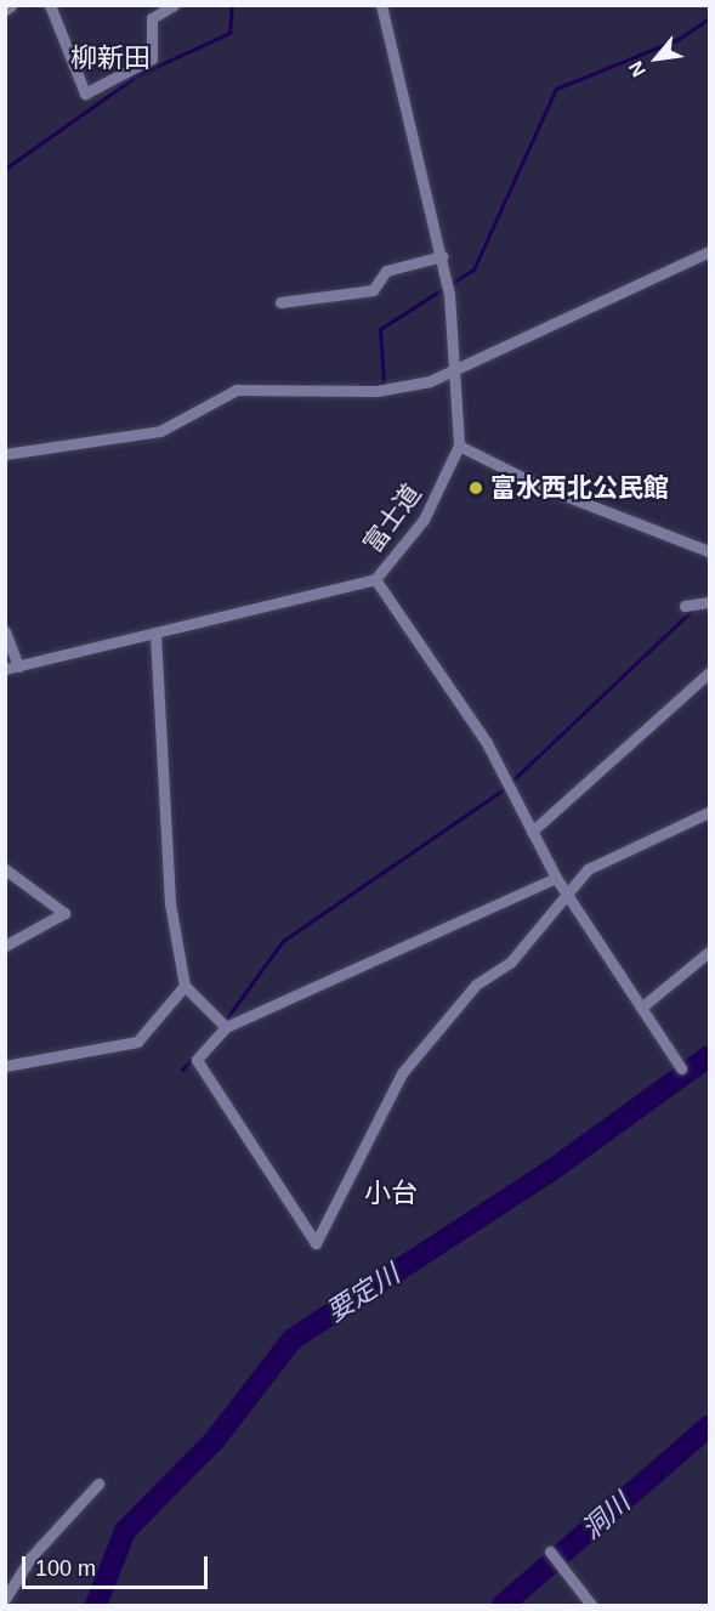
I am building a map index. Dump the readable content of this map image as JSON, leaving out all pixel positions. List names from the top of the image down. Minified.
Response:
{"streets":{"street":["富士道"]},"districts":["柳新田","小台"],"water":["要定川","洞川"],"places":["富水西北公民館"],"scale_bar":"100 m","north":"bottom left"}
